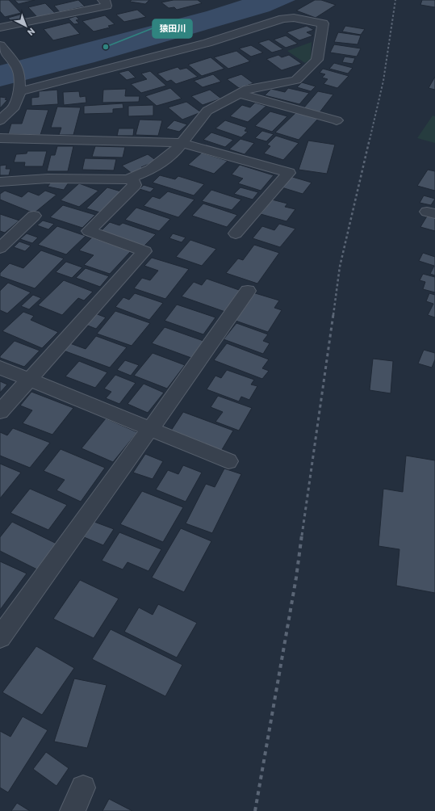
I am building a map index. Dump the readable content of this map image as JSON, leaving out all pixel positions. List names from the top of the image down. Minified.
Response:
{"places":["猿田川"],"north":"bottom right"}
